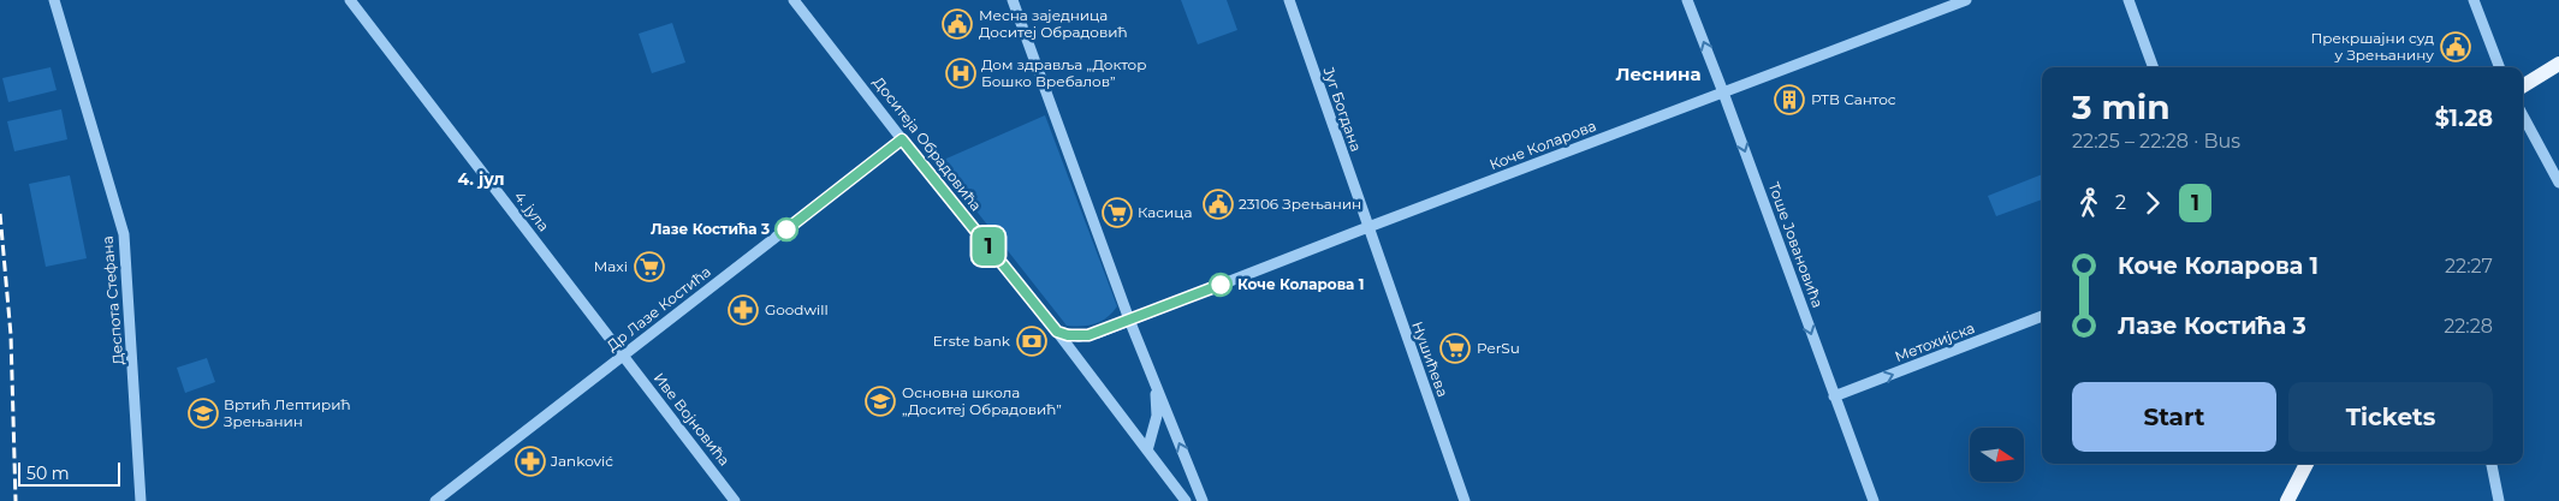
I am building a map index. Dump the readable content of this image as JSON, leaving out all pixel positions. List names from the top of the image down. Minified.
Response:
{"streets":{"street":["Југ Богдана","Доситеја Обрадовића","Коче Коларова","4. јула","Тоше Јовановића","Деспота Стефана","Др Лазе Костића","Метохијска","Нушићева","Иве Војновића"]},"crossings":[["Југ Богдана","Коче Коларова"],["Југ Богдана","Нушићева"],["Доситеја Обрадовића","Коче Коларова"],["Доситеја Обрадовића","Др Лазе Костића"],["Коче Коларова","Тоше Јовановића"],["Коче Коларова","Нушићева"],["4. јула","Др Лазе Костића"],["4. јула","Иве Војновића"],["Тоше Јовановића","Метохијска"],["Др Лазе Костића","Иве Војновића"]],"one_way":["Метохијска"],"districts":["Леснина","4. јул"],"places":{"public building":["Месна заједница Доситеј Обрадовић","Прекршајни суд у Зрењанину","23106 Зрењанин"],"hospital":["Дом здравља „Доктор Бошко Вребалов”"],"building":["РТВ Сантос"],"supermarket":["Касица","Maxi","PerSu"],"other":["Лазе Костића 3","Коче Коларова 1"],"pharmacy":["Goodwill","Janković"],"bank":["Erste bank"],"school or university":["Основна школа „Доситеј Обрадовић”","Вртић Лептирић Зрењанин"]},"lines":["bus line 1"],"scale_bar":"50 m","north":"right","page":{"on_map":"1","heading":["3 min","22:25 – 22:28 · Bus","$1.28"],"legs":["2","1"],"list":[{"name":"Коче Коларова 1","value":"22:27"},{"name":"Лазе Костића 3","value":"22:28"}],"buttons":["Start","Tickets"],"scale":"50 m"}}
